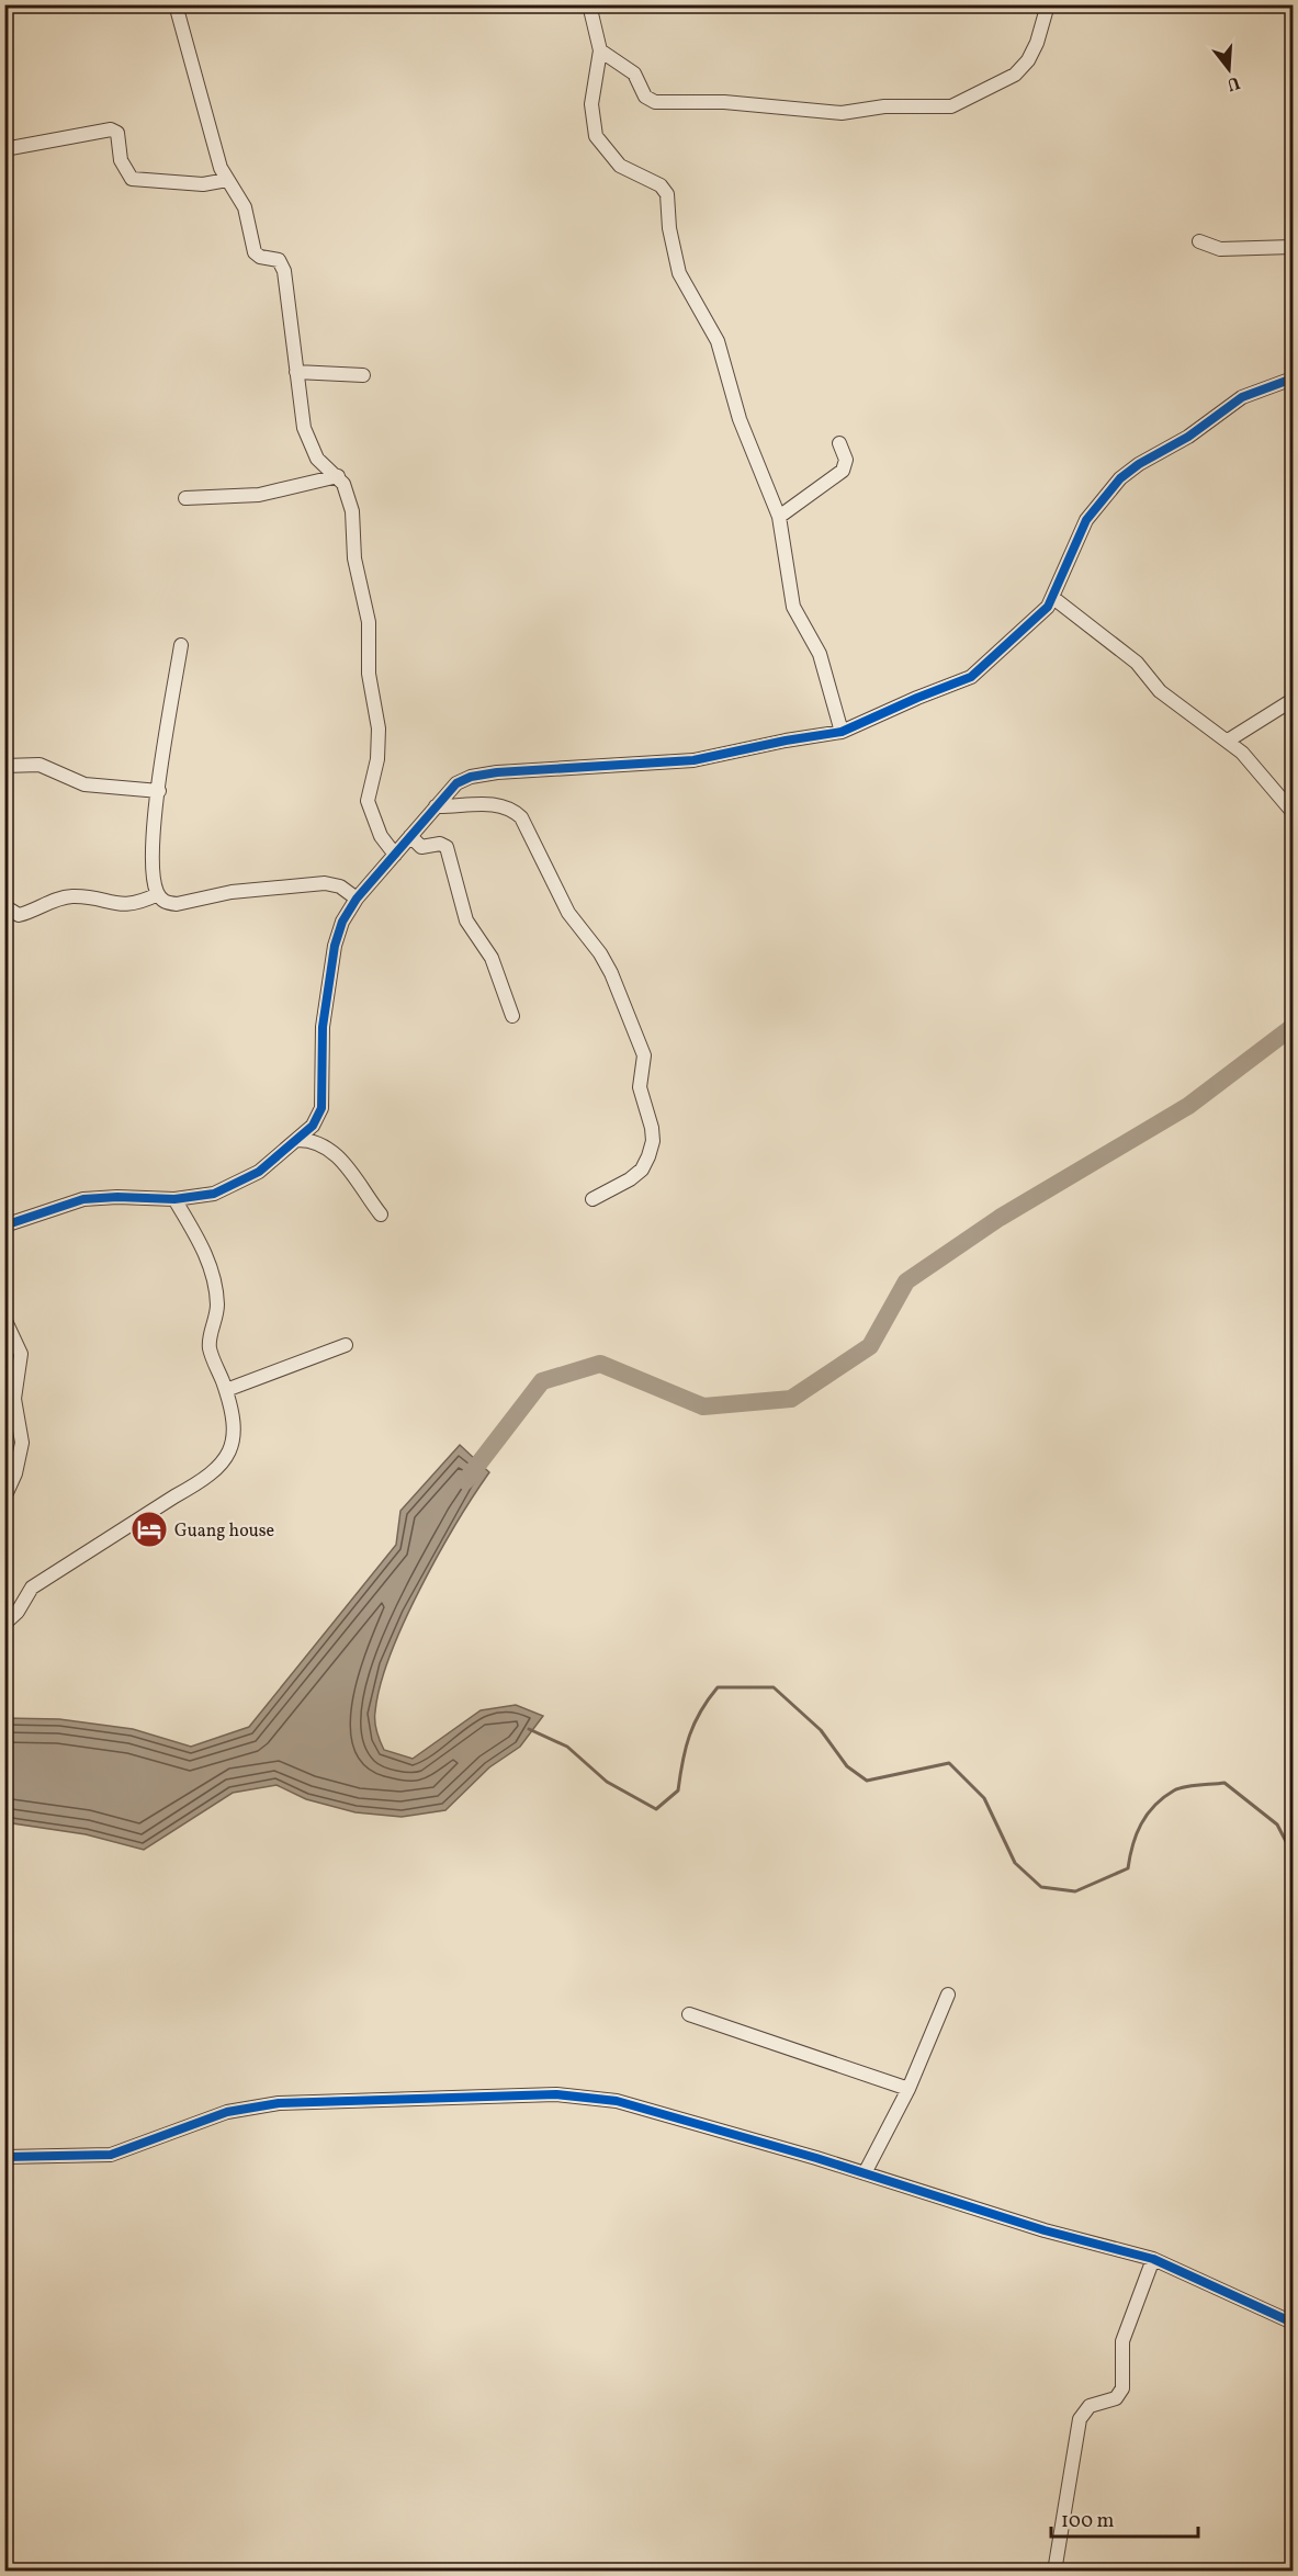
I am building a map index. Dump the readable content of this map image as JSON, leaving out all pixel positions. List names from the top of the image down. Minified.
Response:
{"places":{"hotel":["Guang house"]},"scale_bar":"100 m","north":"bottom"}
